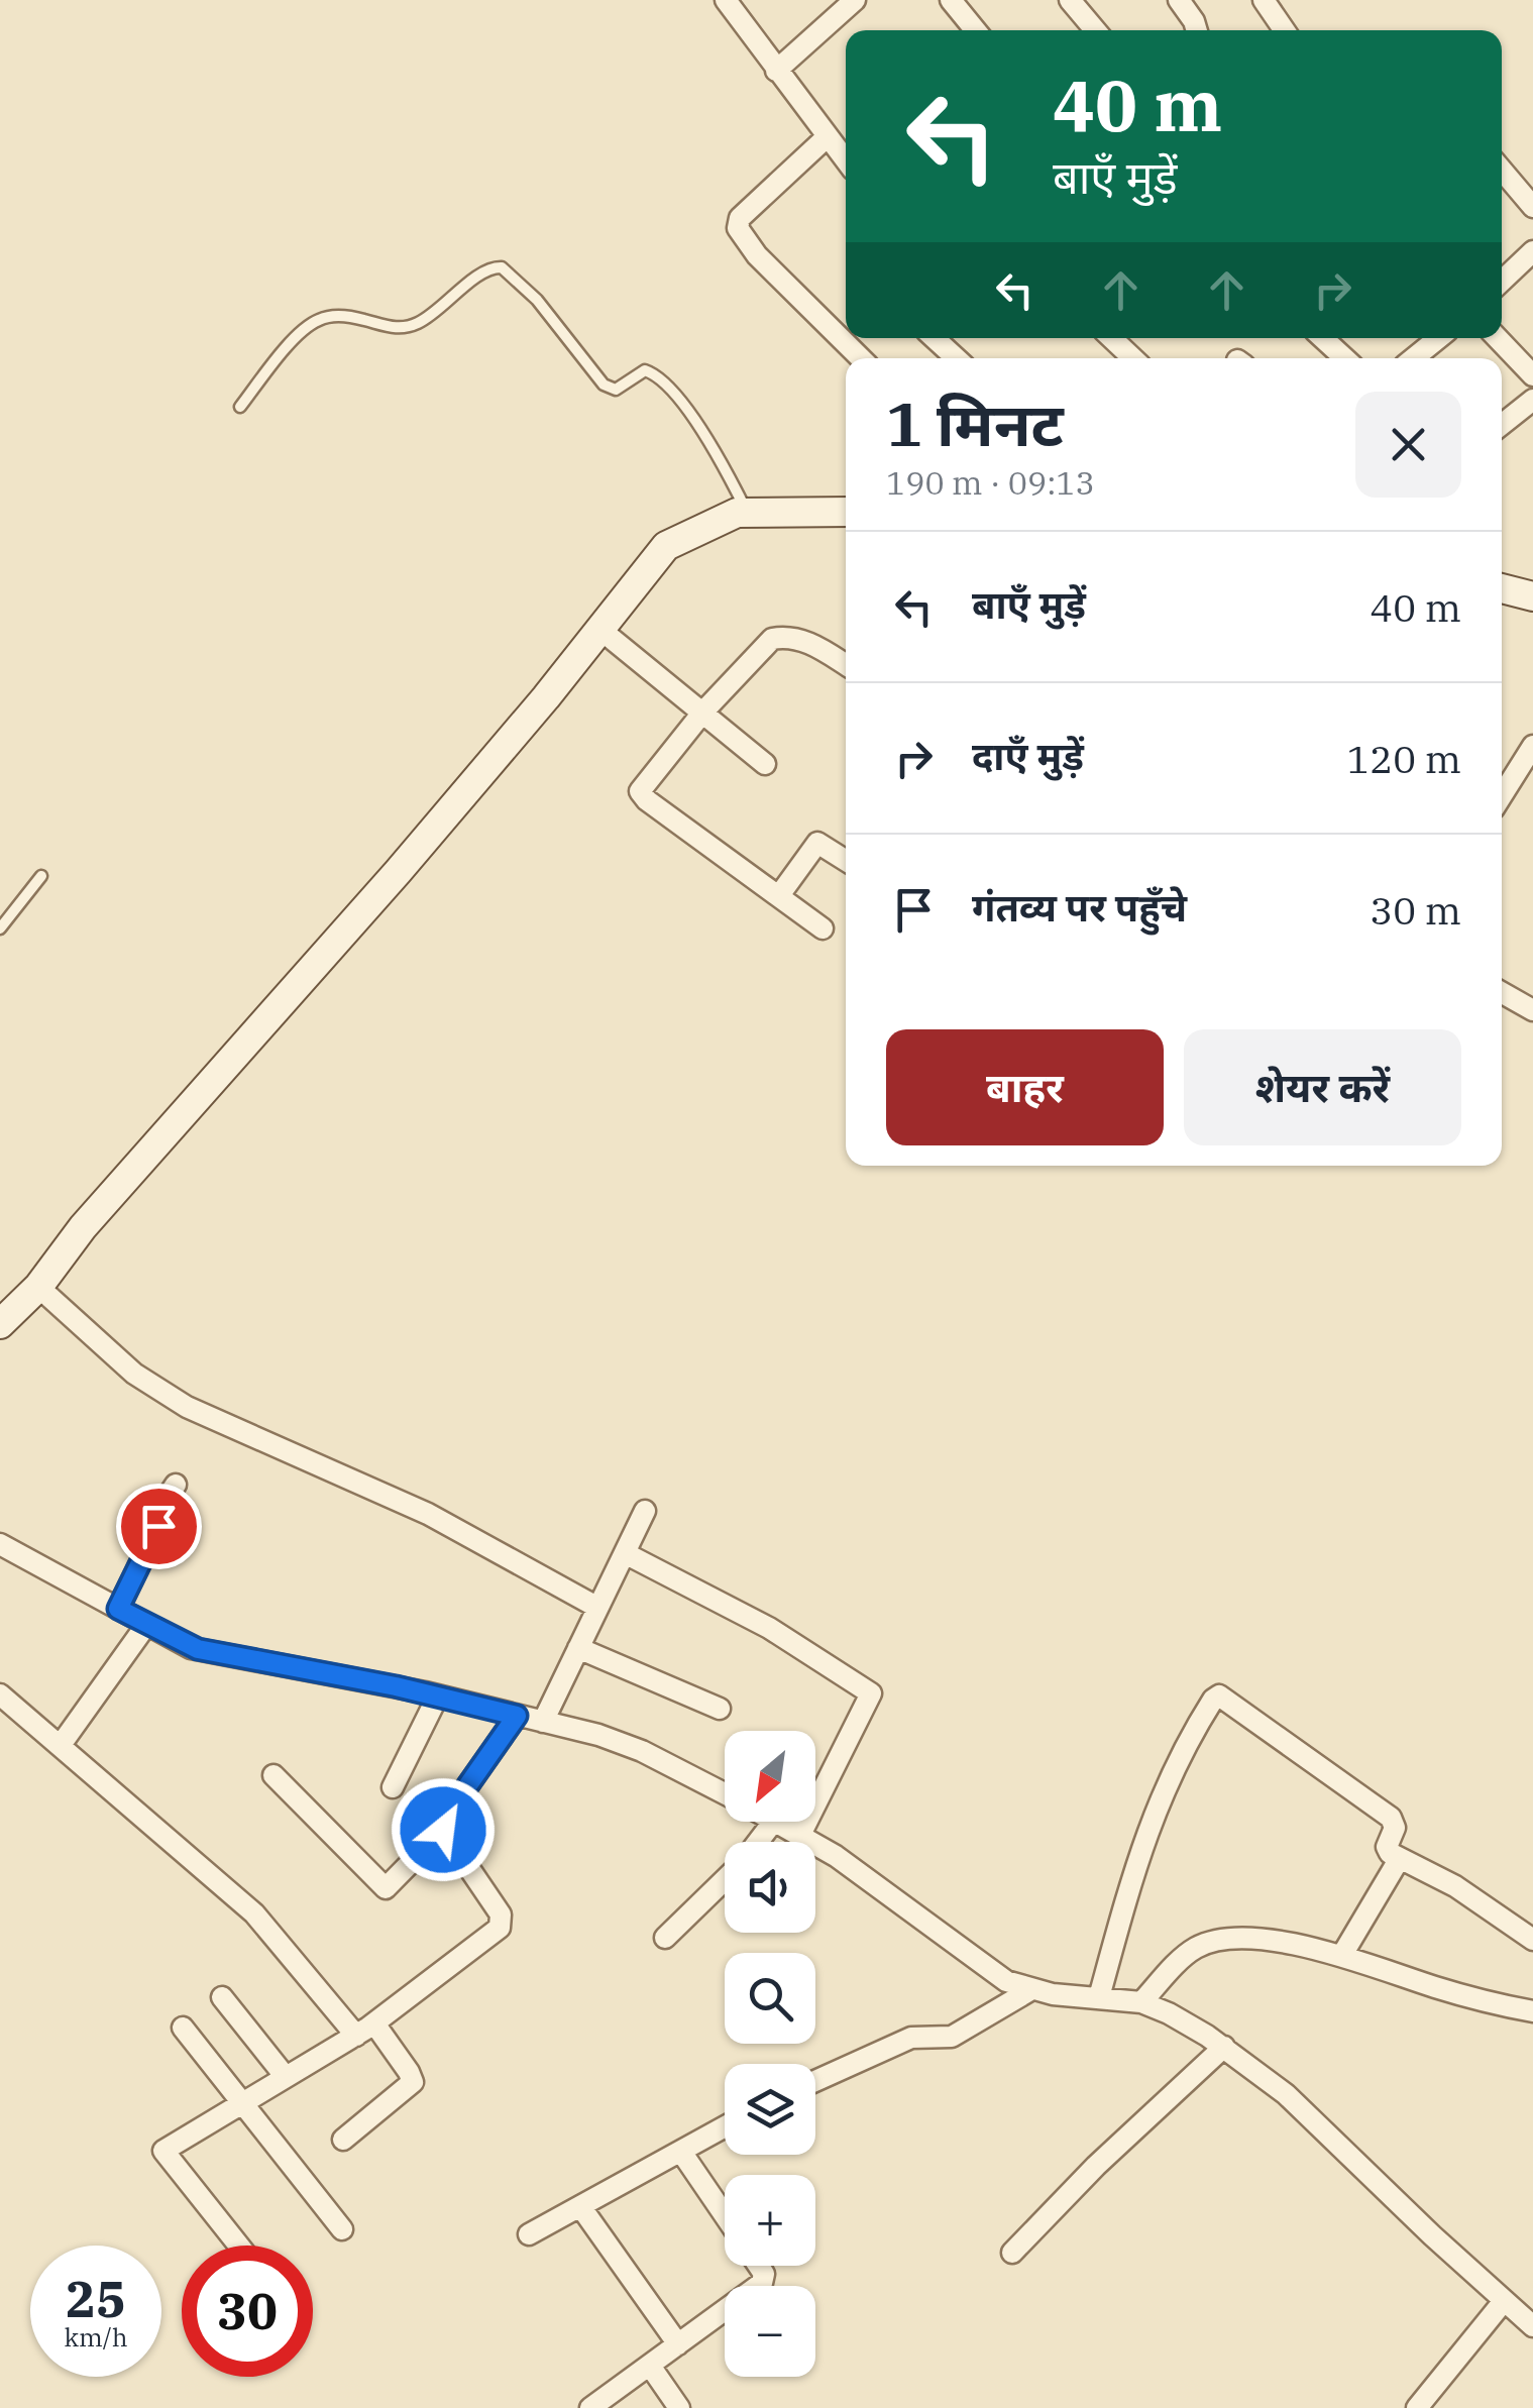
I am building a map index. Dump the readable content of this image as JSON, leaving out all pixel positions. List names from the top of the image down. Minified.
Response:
{"north":"bottom left","page":{"turn":["40 m","बाएँ मुड़ें"],"heading":["1 मिनट","190 m · 09:13"],"list":[{"name":"बाएँ मुड़ें","value":"40 m"},{"name":"दाएँ मुड़ें","value":"120 m"},{"name":"गंतव्य पर पहुँचे","value":"30 m"}],"buttons":["बाहर","शेयर करें"],"map_buttons":["+","−"],"speed":"25 km/h","limit":"30"}}
